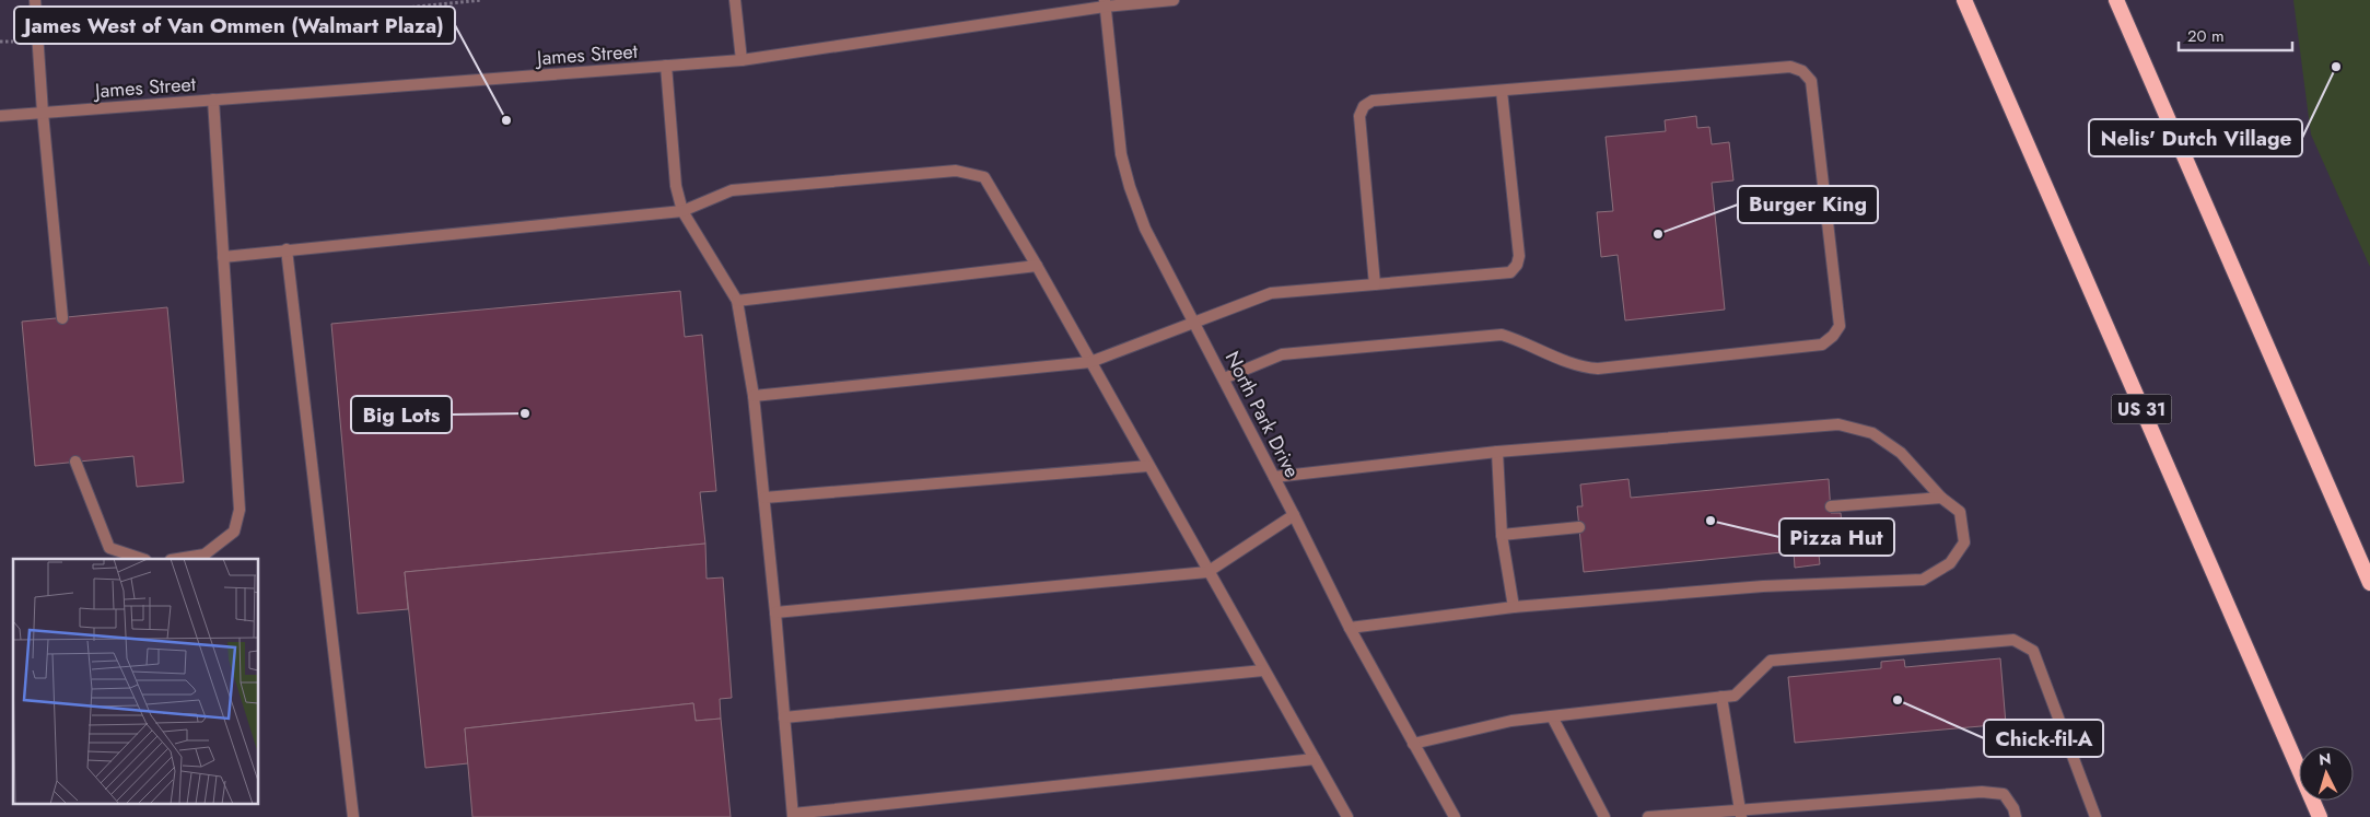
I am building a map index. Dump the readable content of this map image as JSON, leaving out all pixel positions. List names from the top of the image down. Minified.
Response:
{"streets":{"highway":["US 31"],"street":["James Street","North Park Drive"]},"crossings":[["James Street","North Park Drive"]],"places":["Nelis' Dutch Village","James West of Van Ommen (Walmart Plaza)","Burger King","Big Lots","Pizza Hut","Chick-fil-A"],"scale_bar":"20 m","north":"top"}
